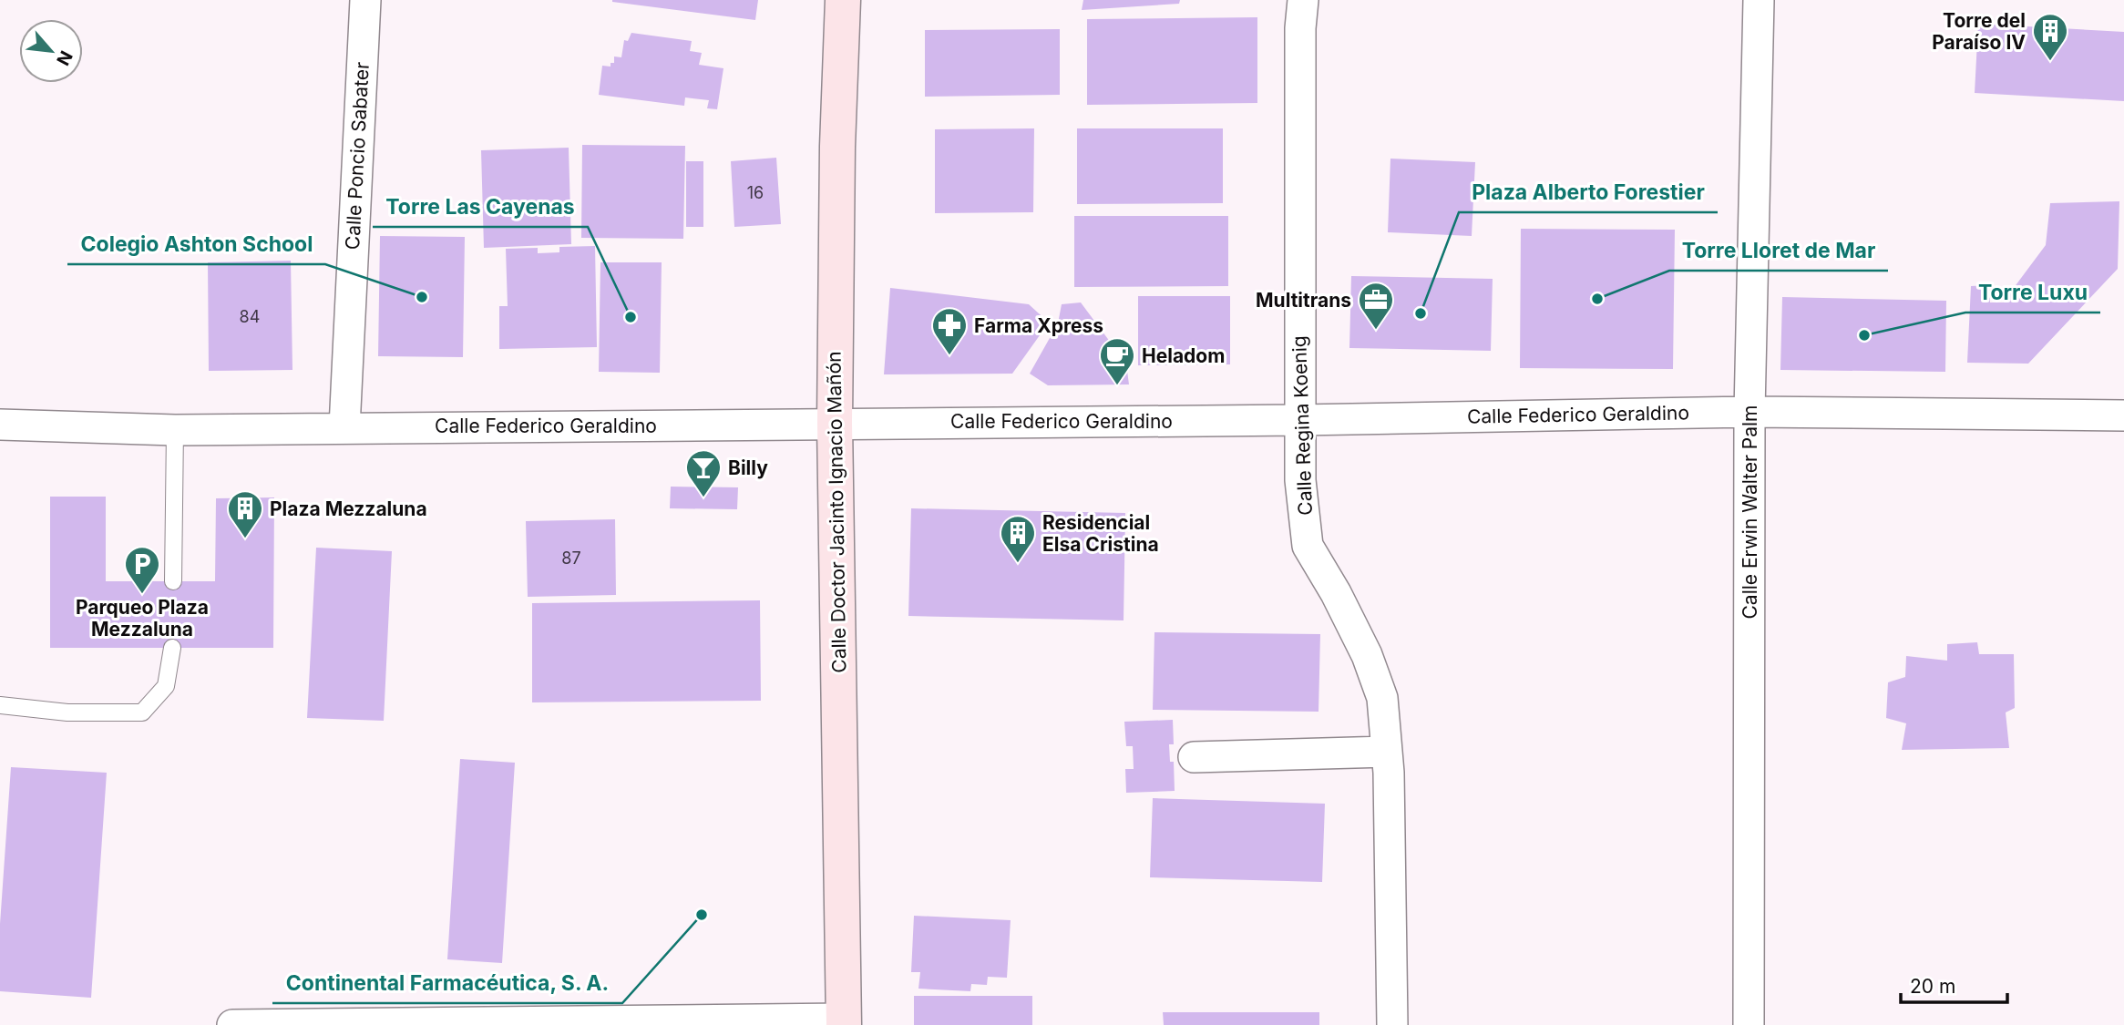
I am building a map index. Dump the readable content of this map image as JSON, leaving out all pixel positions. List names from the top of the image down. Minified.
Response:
{"streets":{"street":["Calle Poncio Sabater","Calle Federico Geraldino","Calle Regina Koenig","Calle Doctor Jacinto Ignacio Mañón","Calle Erwin Walter Palm"]},"crossings":[["Calle Poncio Sabater","Calle Federico Geraldino"],["Calle Federico Geraldino","Calle Regina Koenig"],["Calle Federico Geraldino","Calle Doctor Jacinto Ignacio Mañón"],["Calle Federico Geraldino","Calle Erwin Walter Palm"]],"places":{"building":["Torre del Paraíso IV","Plaza Mezzaluna","Residencial Elsa Cristina"],"other":["Colegio Ashton School","Torre Lloret de Mar","Plaza Alberto Forestier","Torre Las Cayenas","Torre Luxu","Continental Farmacéutica, S. A."],"office":["Multitrans"],"pharmacy":["Farma Xpress"],"cafe":["Heladom"],"bar":["Billy"],"parking":["Parqueo Plaza Mezzaluna"]},"house_numbers":["16","84","87"],"scale_bar":"20 m","north":"bottom right"}
